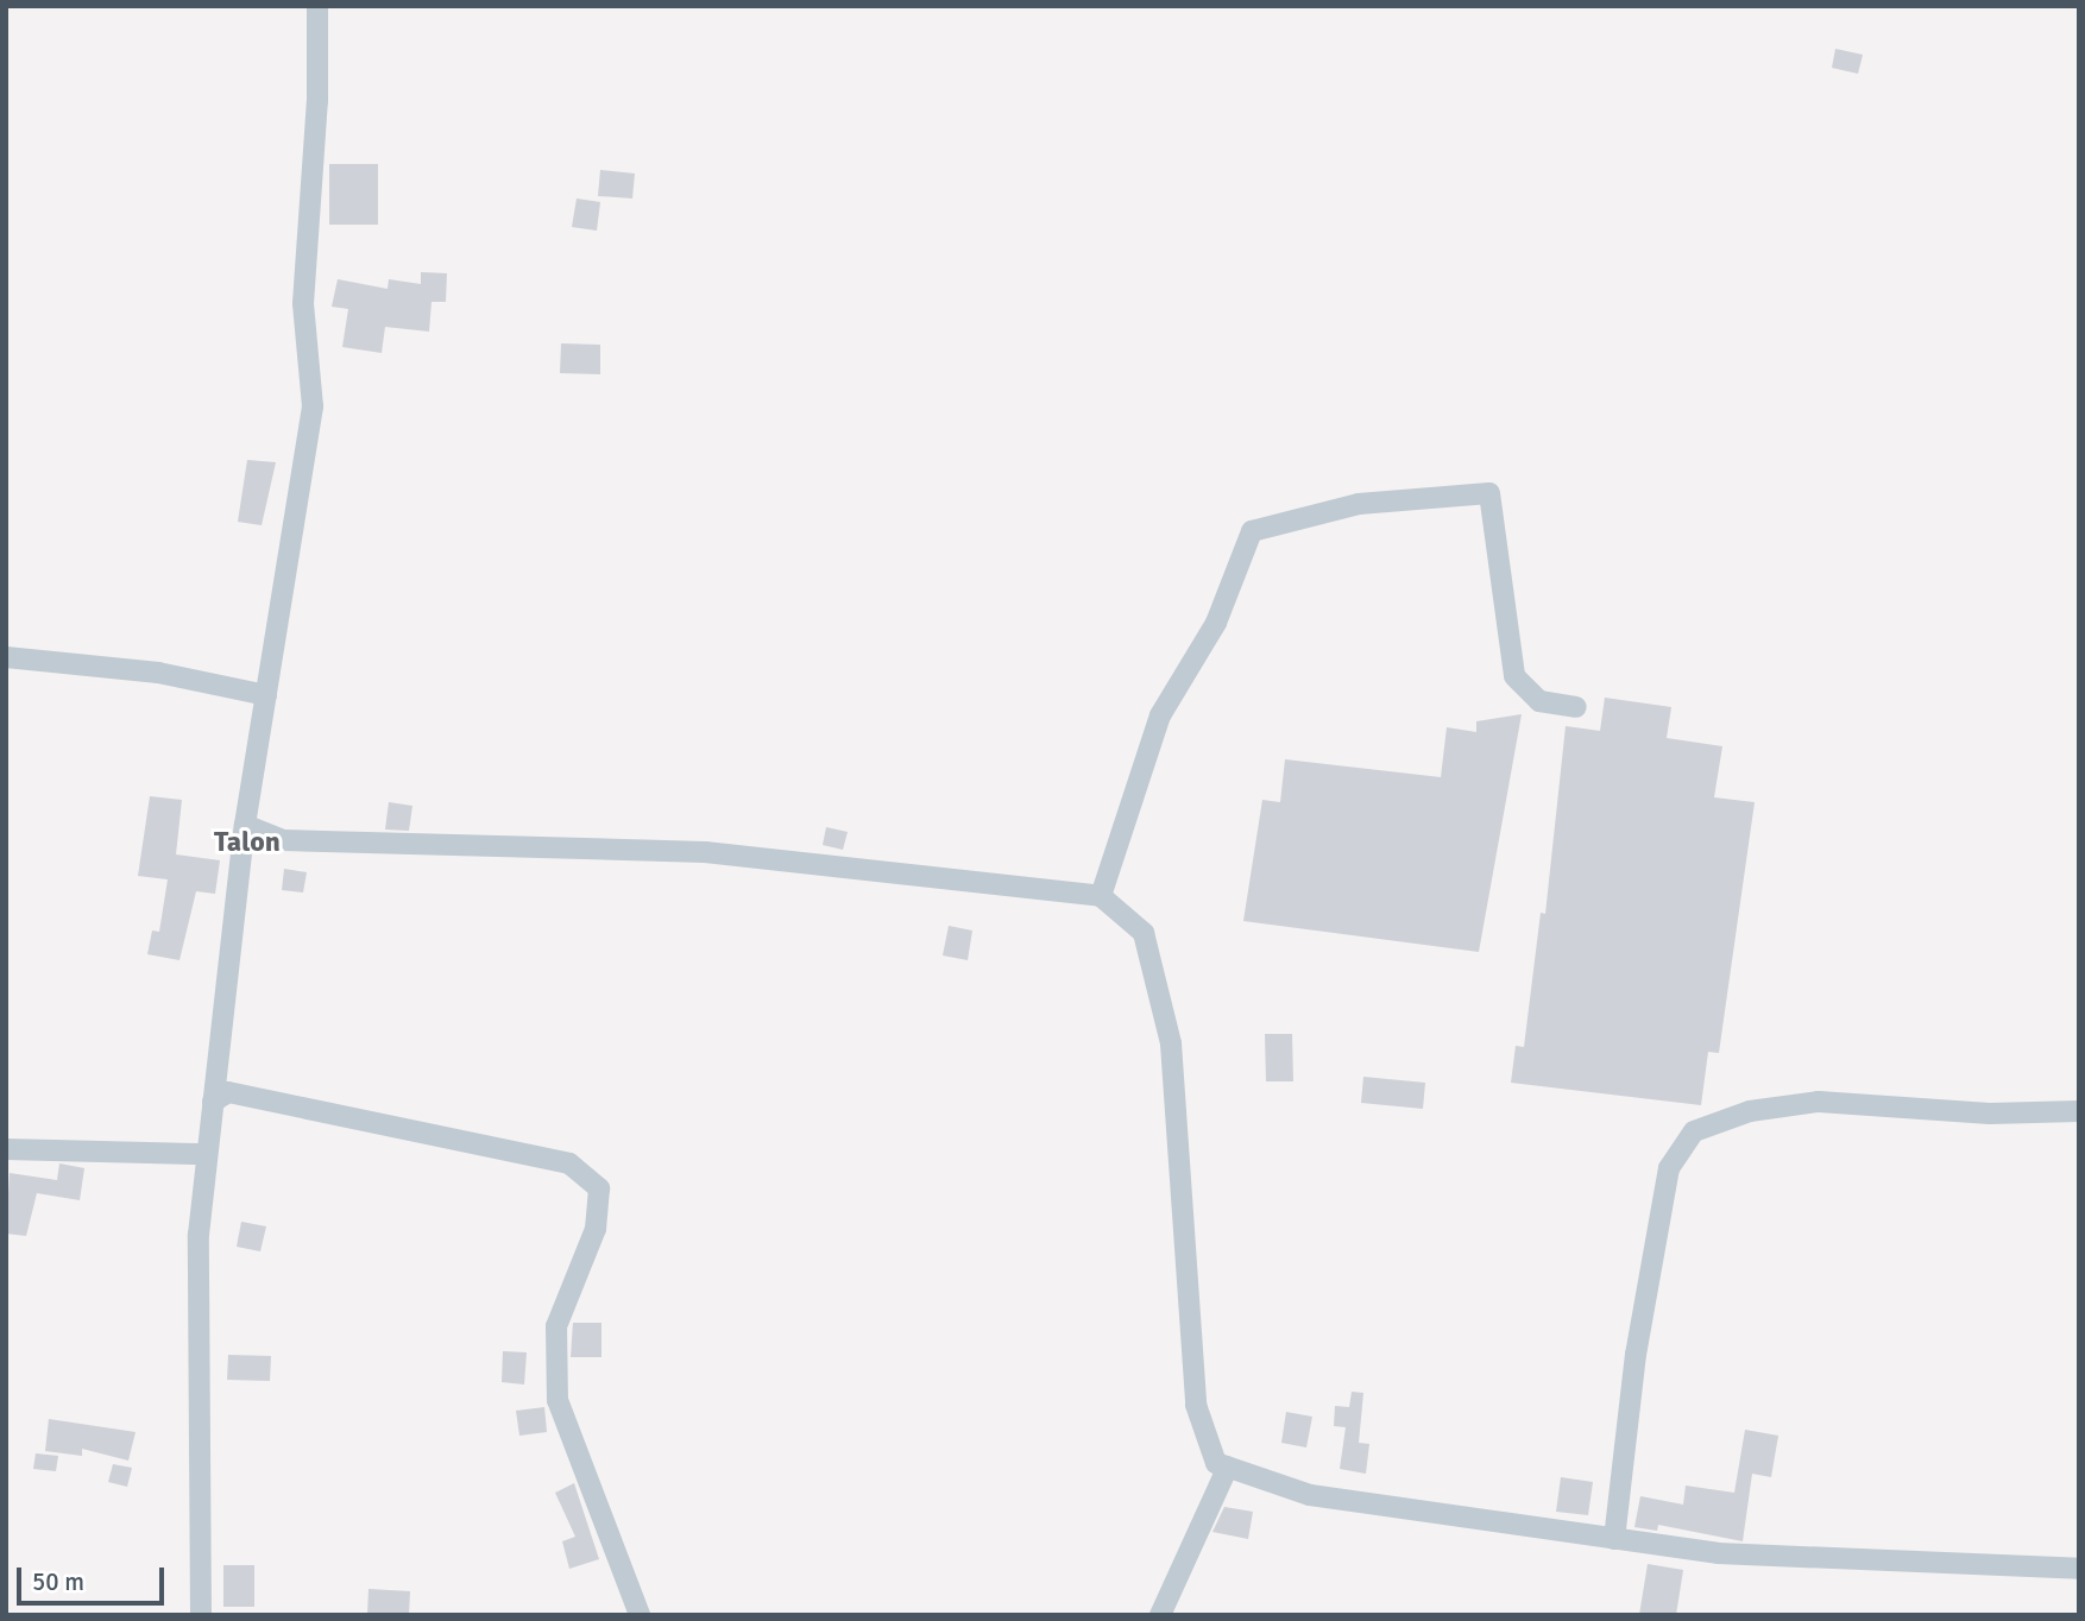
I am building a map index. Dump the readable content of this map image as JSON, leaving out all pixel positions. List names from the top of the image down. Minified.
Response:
{"districts":["Talon"],"scale_bar":"50 m"}
